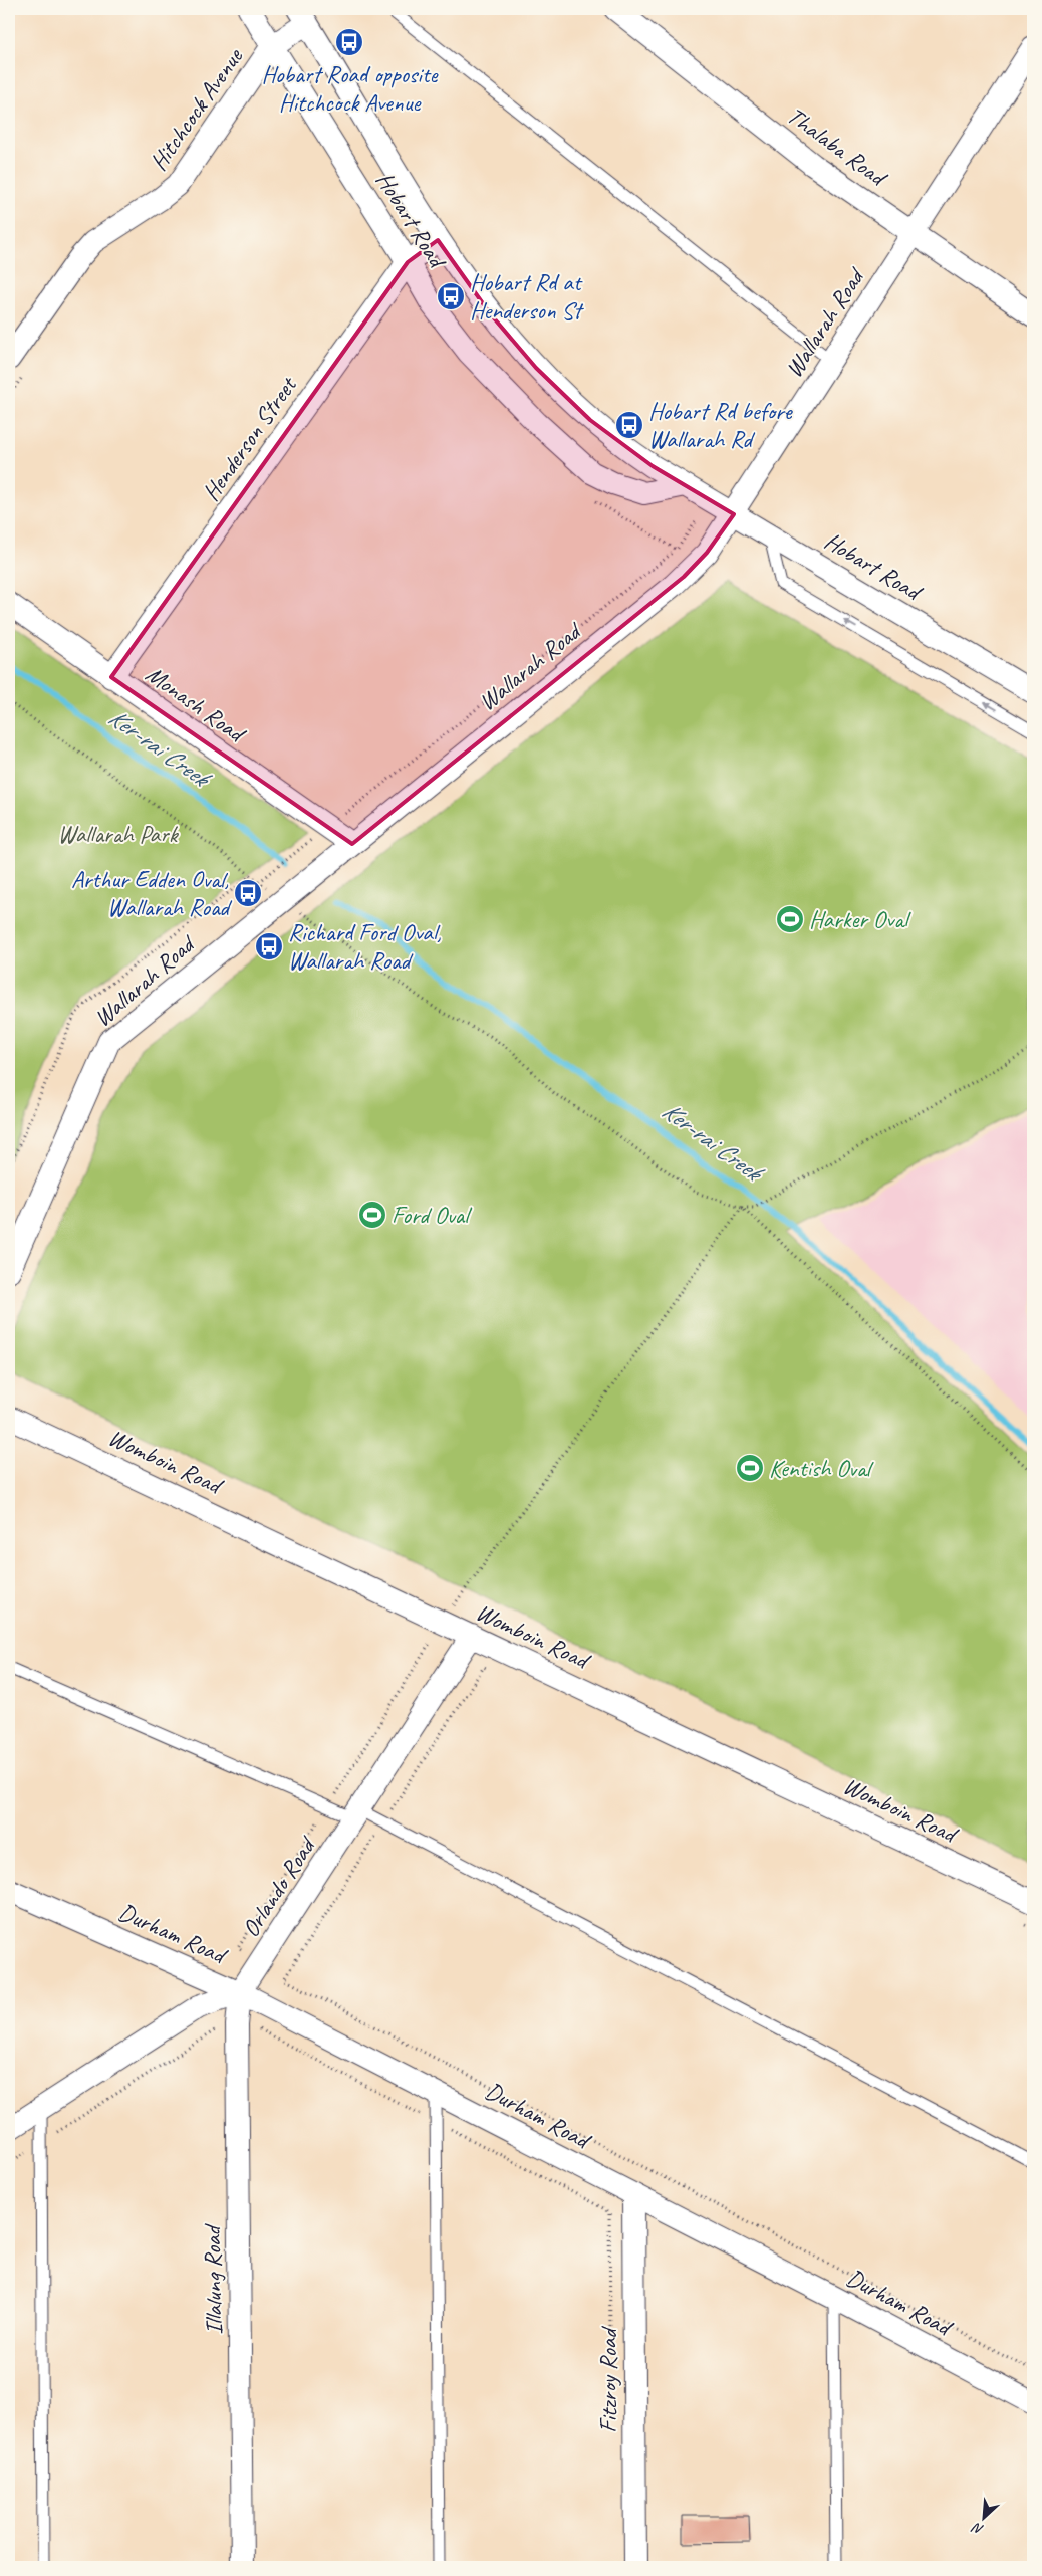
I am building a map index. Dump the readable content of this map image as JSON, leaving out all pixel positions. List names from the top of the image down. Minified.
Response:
{"streets":{"street":["Hitchcock Avenue","Thalaba Road","Hobart Road","Wallarah Road","Henderson Street","Monash Road","Womboin Road","Orlando Road","Durham Road","Illalung Road","Fitzroy Road"]},"crossings":[["Hitchcock Avenue","Hobart Road"],["Thalaba Road","Wallarah Road"],["Hobart Road","Wallarah Road"],["Hobart Road","Henderson Street"],["Wallarah Road","Monash Road"],["Henderson Street","Monash Road"],["Womboin Road","Orlando Road"],["Orlando Road","Durham Road"],["Orlando Road","Illalung Road"],["Durham Road","Illalung Road"],["Durham Road","Fitzroy Road"]],"water":["Ker-rai Creek"],"parks":["Wallarah Park"],"places":{"bus stop":["Hobart Road opposite Hitchcock Avenue","Hobart Rd at Henderson St","Hobart Rd before Wallarah Rd","Arthur Edden Oval, Wallarah Road","Richard Ford Oval, Wallarah Road"],"sports":["Harker Oval","Ford Oval","Kentish Oval"]},"north":"bottom left"}
